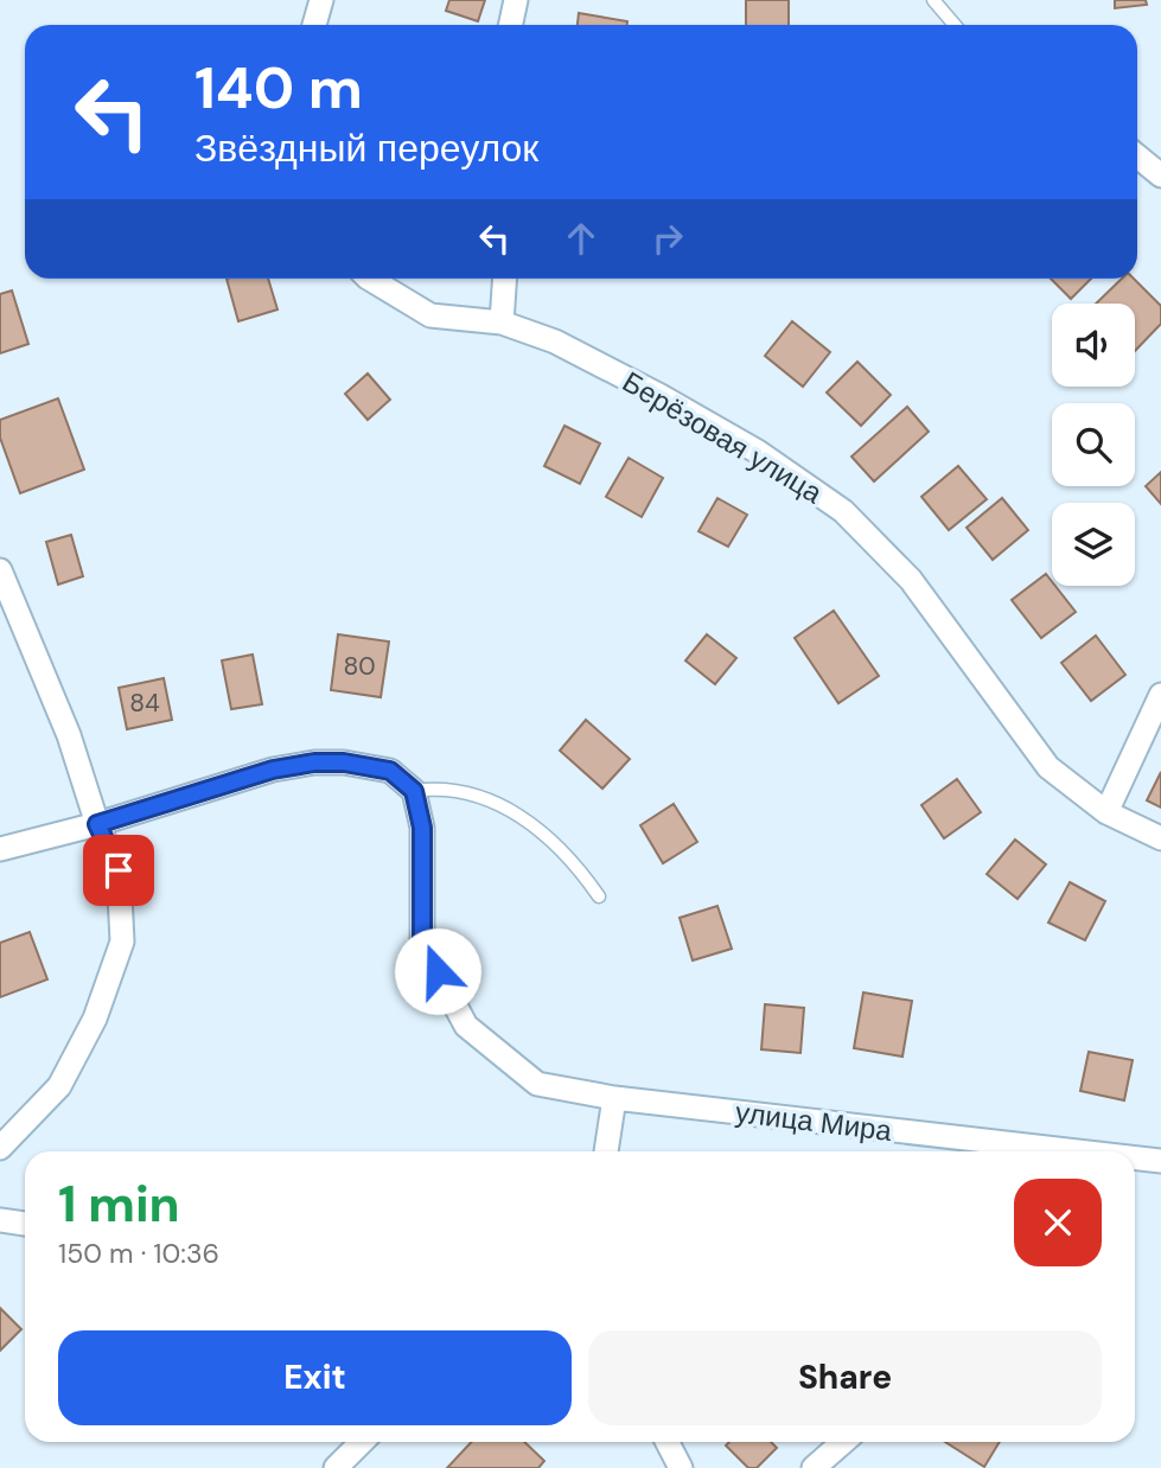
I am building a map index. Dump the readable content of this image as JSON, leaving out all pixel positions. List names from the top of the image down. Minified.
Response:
{"streets":{"street":["Берёзовая улица","улица Мира"]},"house_numbers":["80","84"],"page":{"turn":["140 m","Звёздный переулок"],"heading":["1 min","150 m · 10:36"],"buttons":["Exit","Share"]}}
